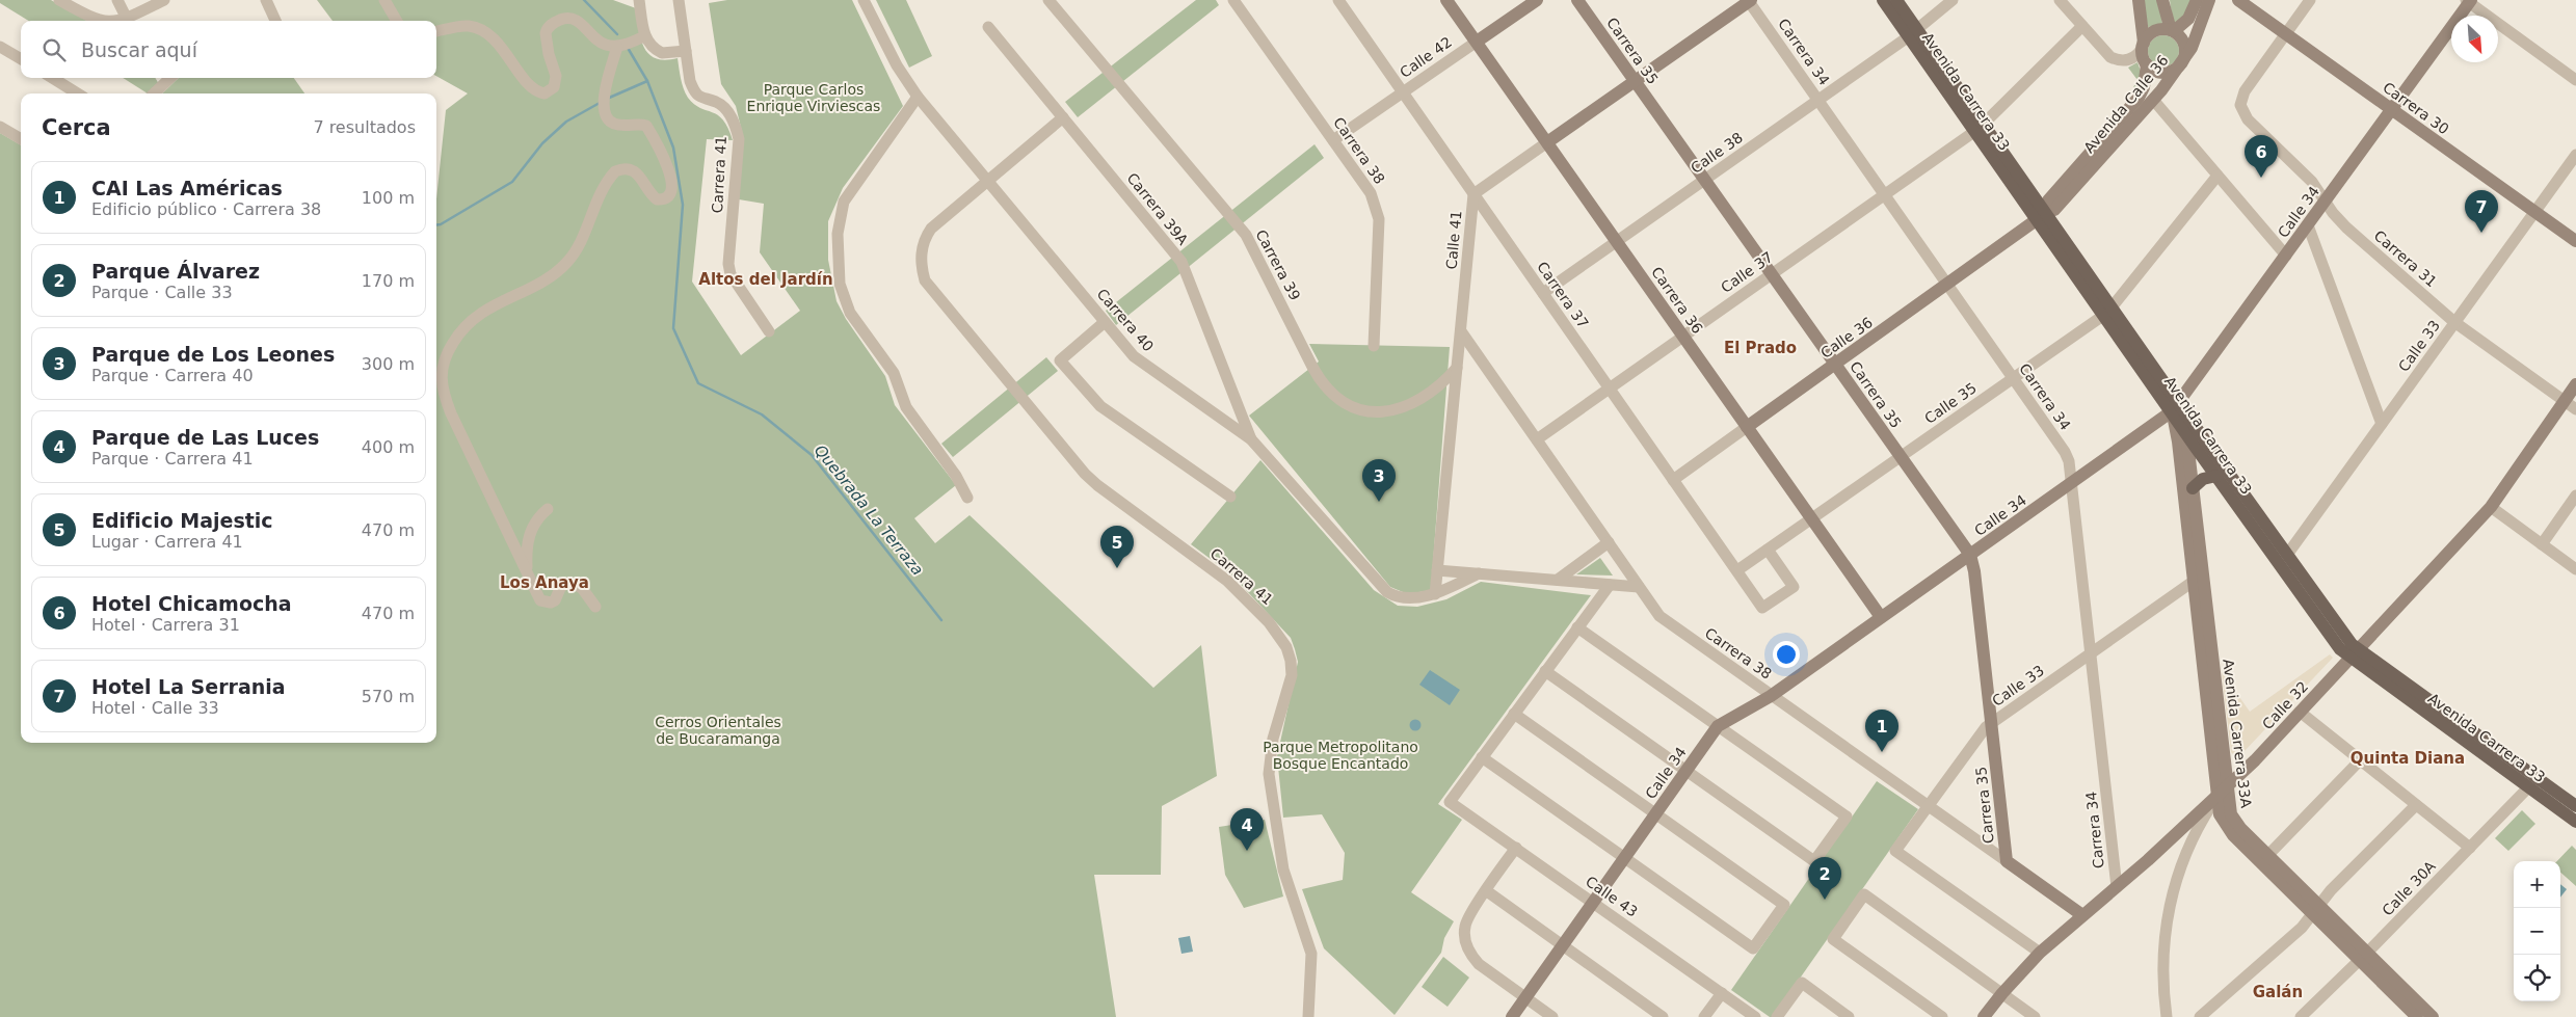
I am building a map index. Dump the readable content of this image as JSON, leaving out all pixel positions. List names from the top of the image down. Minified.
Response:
{"streets":{"main road":["Avenida Carrera 33"],"street":["Carrera 35","Carrera 34","Calle 42","Avenida Calle 36","Carrera 30","Carrera 38","Calle 38","Carrera 41","Carrera 39A","Calle 34","Calle 41","Carrera 31","Carrera 39","Calle 37","Carrera 37","Carrera 36","Carrera 40","Calle 36","Calle 33","Calle 35","Calle 32","Avenida Carrera 33A","Calle 30A","Calle 43"]},"crossings":[["Carrera 35","Carrera 38"],["Carrera 35","Calle 38"],["Carrera 35","Calle 34"],["Carrera 35","Calle 41"],["Carrera 35","Calle 37"],["Carrera 35","Calle 36"],["Carrera 35","Calle 33"],["Carrera 35","Calle 35"],["Carrera 34","Calle 38"],["Carrera 34","Calle 34"],["Carrera 34","Calle 41"],["Carrera 34","Calle 37"],["Carrera 34","Calle 36"],["Carrera 34","Calle 33"],["Carrera 34","Calle 35"],["Carrera 34","Calle 32"],["Calle 42","Carrera 38"],["Calle 42","Carrera 37"],["Calle 42","Carrera 36"],["Avenida Carrera 33","Avenida Calle 36"],["Avenida Carrera 33","Calle 38"],["Avenida Carrera 33","Calle 34"],["Avenida Carrera 33","Calle 37"],["Avenida Carrera 33","Calle 36"],["Avenida Carrera 33","Calle 33"],["Avenida Carrera 33","Calle 35"],["Avenida Carrera 33","Calle 32"],["Avenida Carrera 33","Avenida Carrera 33A"],["Avenida Carrera 33","Calle 30A"],["Avenida Calle 36","Calle 36"],["Carrera 30","Calle 34"],["Carrera 30","Carrera 31"],["Carrera 30","Calle 33"],["Carrera 38","Calle 34"],["Carrera 38","Calle 41"],["Carrera 38","Calle 37"],["Carrera 38","Carrera 40"],["Carrera 38","Calle 33"],["Carrera 38","Calle 32"],["Calle 38","Carrera 37"],["Calle 38","Carrera 36"],["Carrera 41","Carrera 40"],["Carrera 39A","Carrera 40"],["Calle 34","Carrera 31"],["Calle 34","Carrera 36"],["Calle 34","Avenida Carrera 33A"],["Calle 34","Calle 43"],["Calle 41","Carrera 39"],["Calle 41","Carrera 37"],["Calle 41","Carrera 36"],["Calle 41","Carrera 40"],["Carrera 31","Calle 33"],["Carrera 31","Calle 32"],["Calle 37","Carrera 37"],["Calle 37","Carrera 36"],["Carrera 37","Calle 36"],["Carrera 37","Calle 35"],["Carrera 36","Calle 36"],["Carrera 36","Calle 35"],["Calle 33","Calle 32"],["Calle 33","Avenida Carrera 33A"],["Calle 32","Avenida Carrera 33A"],["Avenida Carrera 33A","Calle 30A"]],"districts":["Altos del Jardín","El Prado","Los Anaya","Quinta Diana","Galán"],"water":["Quebrada La Terraza"],"parks":["Parque Carlos Enrique Virviescas","Cerros Orientales de Bucaramanga","Parque Metropolitano Bosque Encantado"],"north":"bottom right","page":{"search":"Buscar aquí","heading":["Cerca","7 resultados"],"pins":["6","7","3","5","1","4","2"],"list":[{"mark":"1","name":"CAI Las Américas","note":"Edificio público · Carrera 38","value":"100 m"},{"mark":"2","name":"Parque Álvarez","note":"Parque · Calle 33","value":"170 m"},{"mark":"3","name":"Parque de Los Leones","note":"Parque · Carrera 40","value":"300 m"},{"mark":"4","name":"Parque de Las Luces","note":"Parque · Carrera 41","value":"400 m"},{"mark":"5","name":"Edificio Majestic","note":"Lugar · Carrera 41","value":"470 m"},{"mark":"6","name":"Hotel Chicamocha","note":"Hotel · Carrera 31","value":"470 m"},{"mark":"7","name":"Hotel La Serrania","note":"Hotel · Calle 33","value":"570 m"}],"map_buttons":["+","−"]}}
